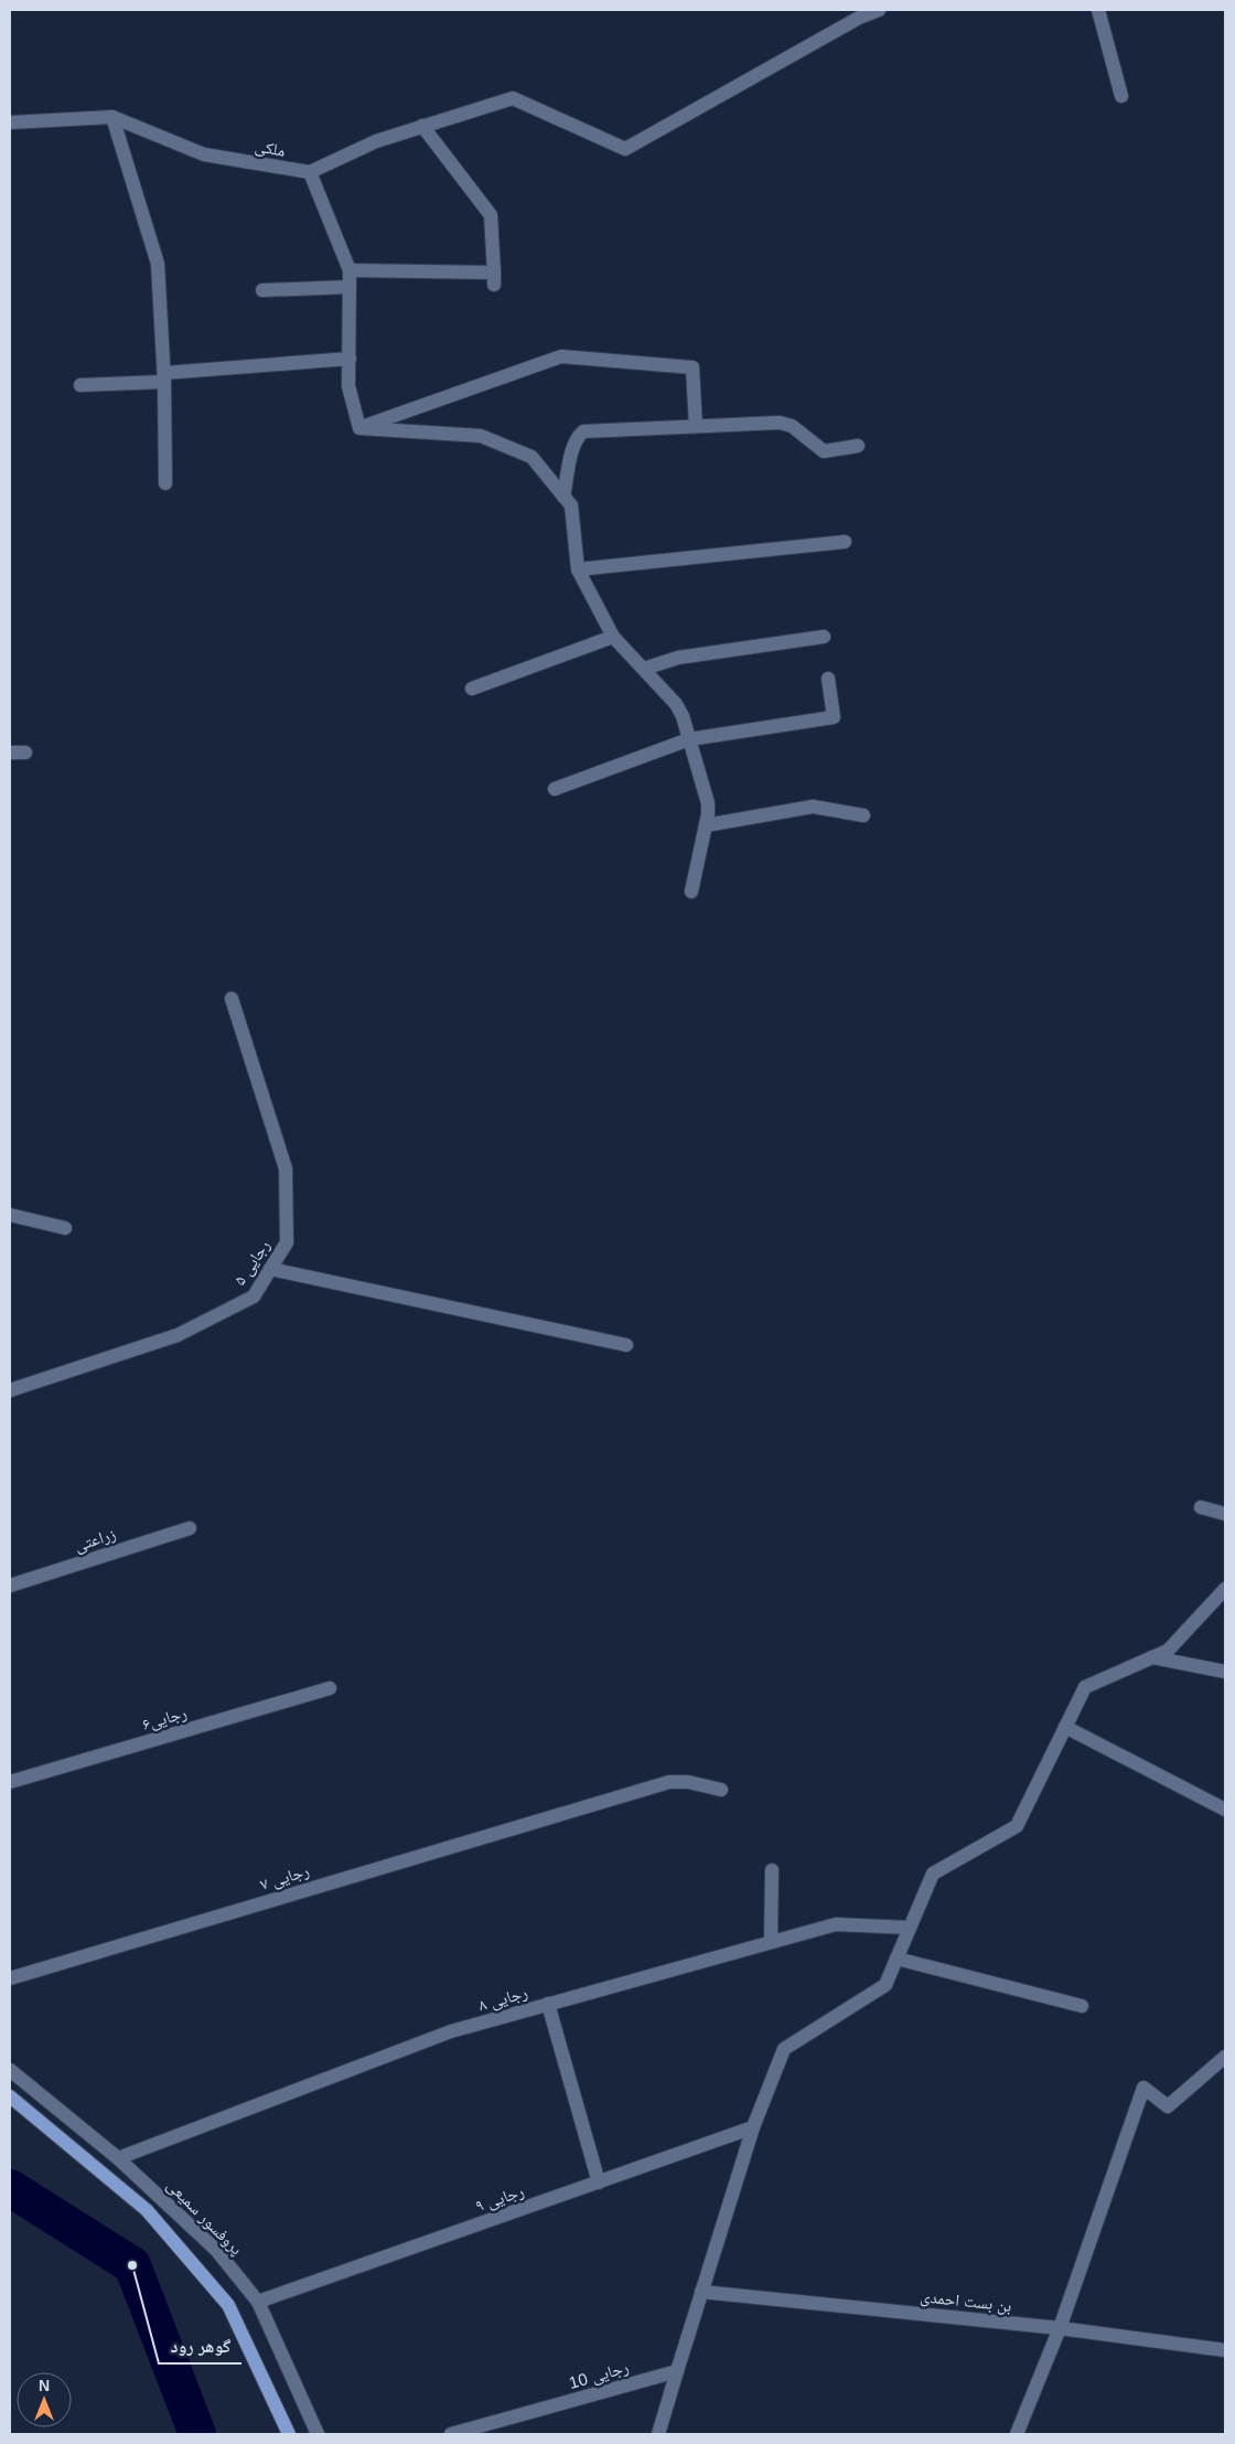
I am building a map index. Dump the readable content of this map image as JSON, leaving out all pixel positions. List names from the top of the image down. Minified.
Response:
{"streets":{"street":["ملکی","رجایی ۵","زراعتی","رجایی۶","رجایی ۷","رجایی ۸","رجایی ۹","پروفسور سمیعی","بن بست احمدی","رجایی 10"]},"crossings":[["رجایی ۸","پروفسور سمیعی"],["رجایی ۹","پروفسور سمیعی"]],"places":["گوهر رود"],"north":"top"}
